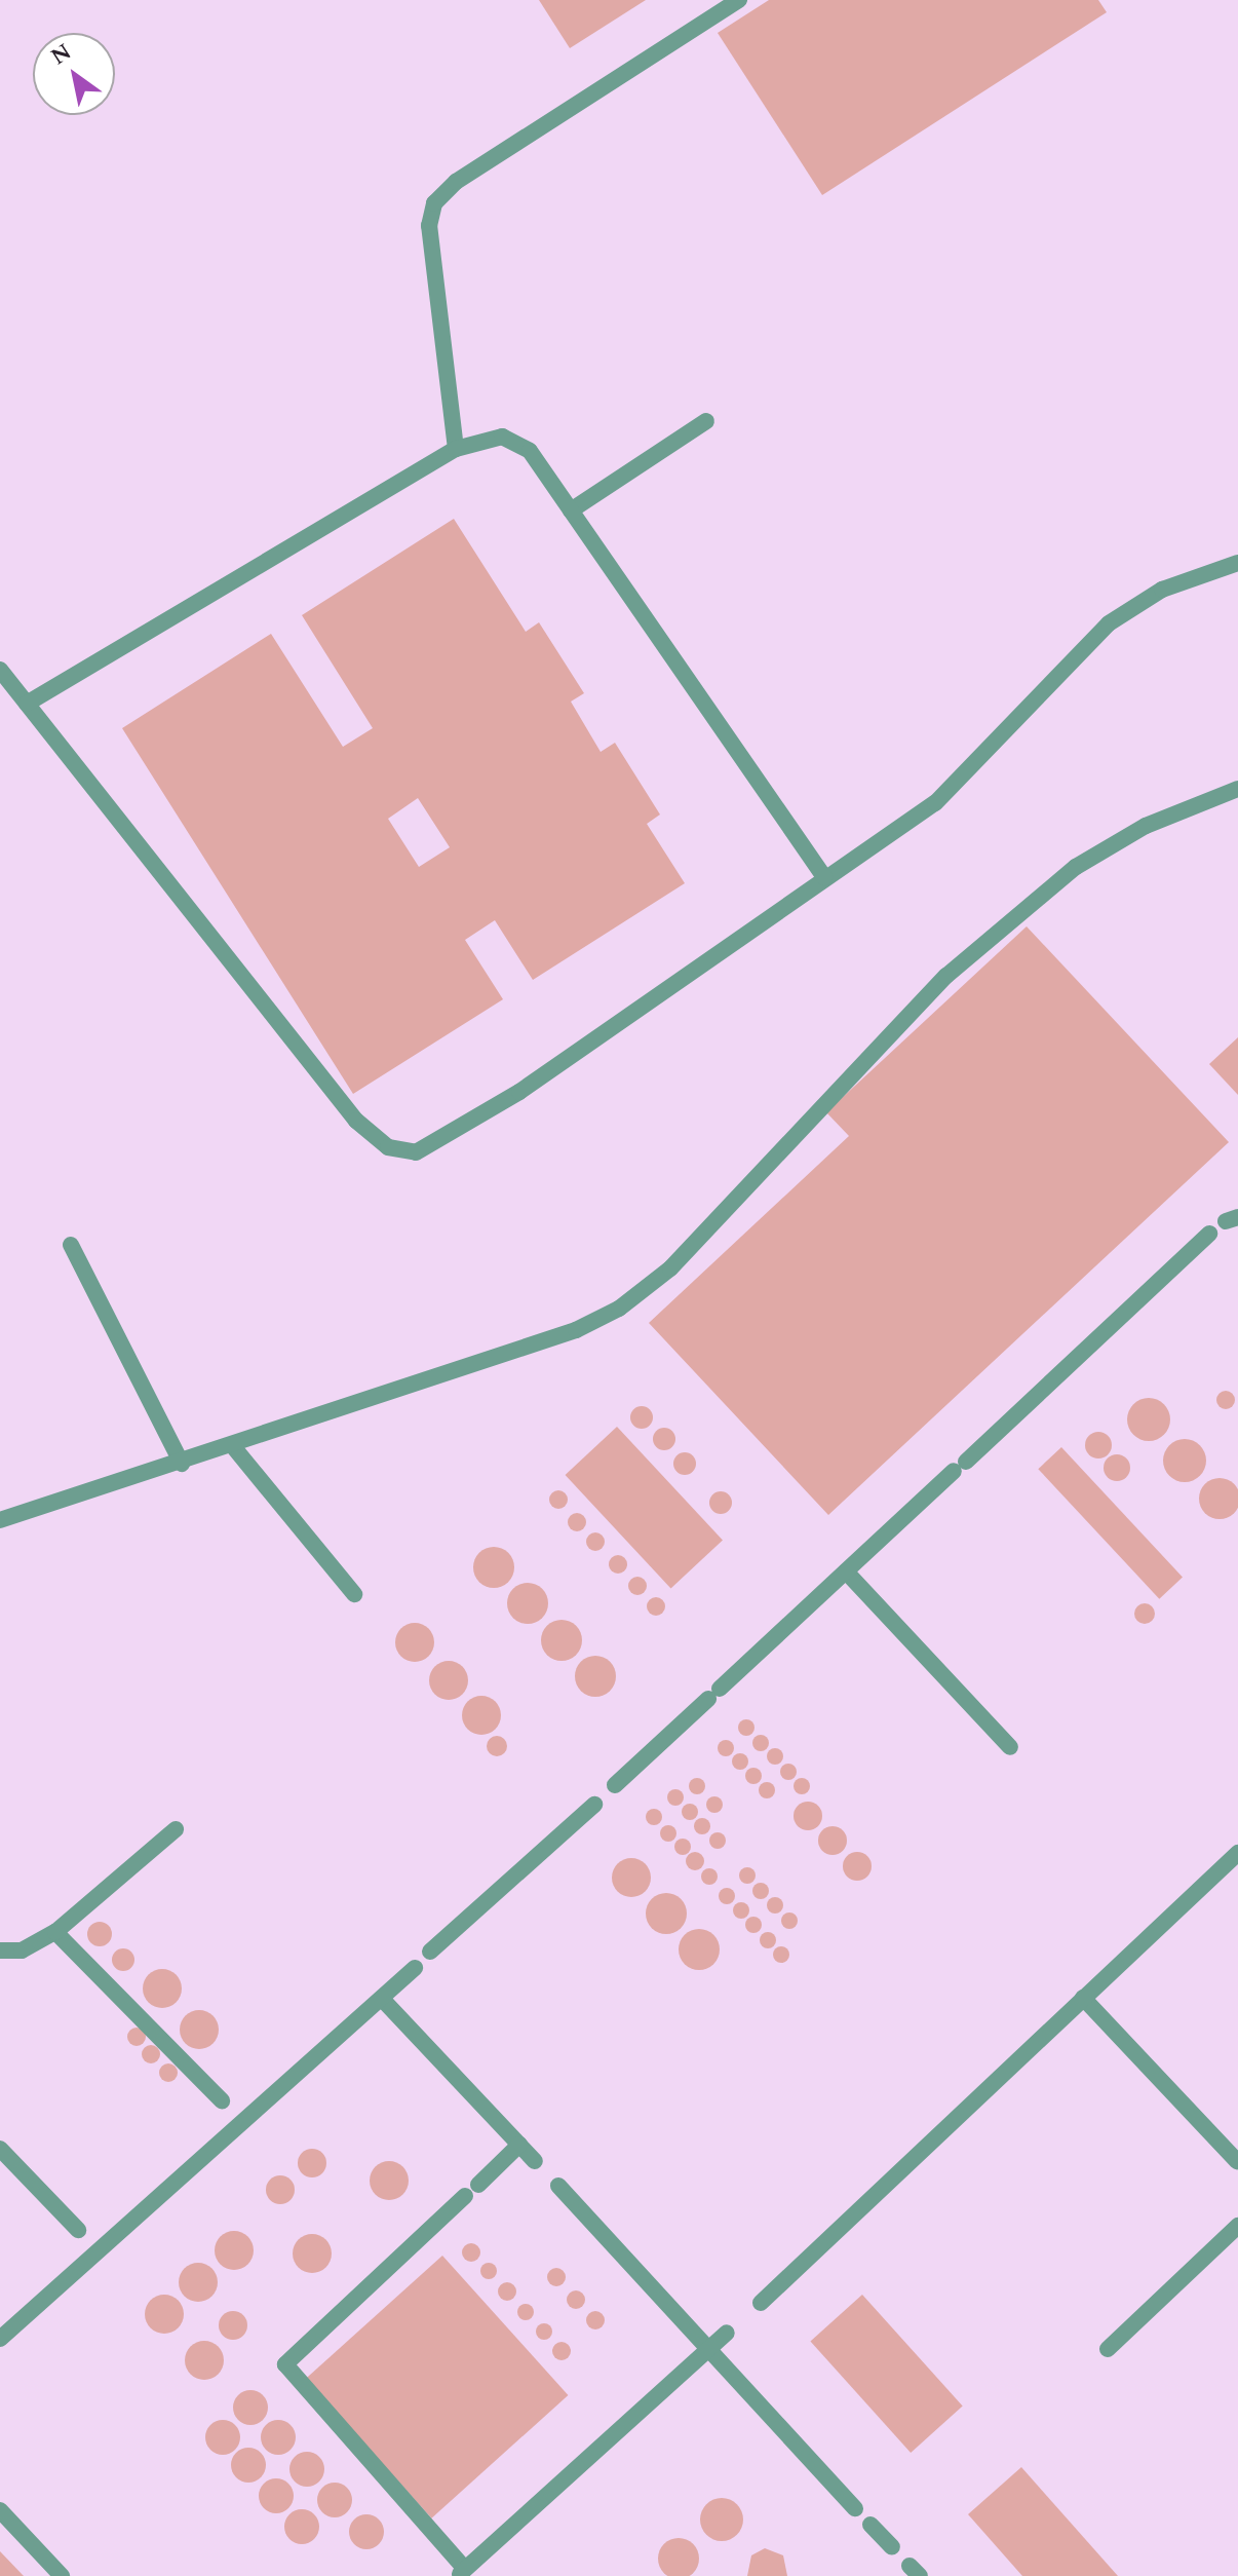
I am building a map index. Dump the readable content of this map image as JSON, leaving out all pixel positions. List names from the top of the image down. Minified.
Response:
{"north":"top left"}
